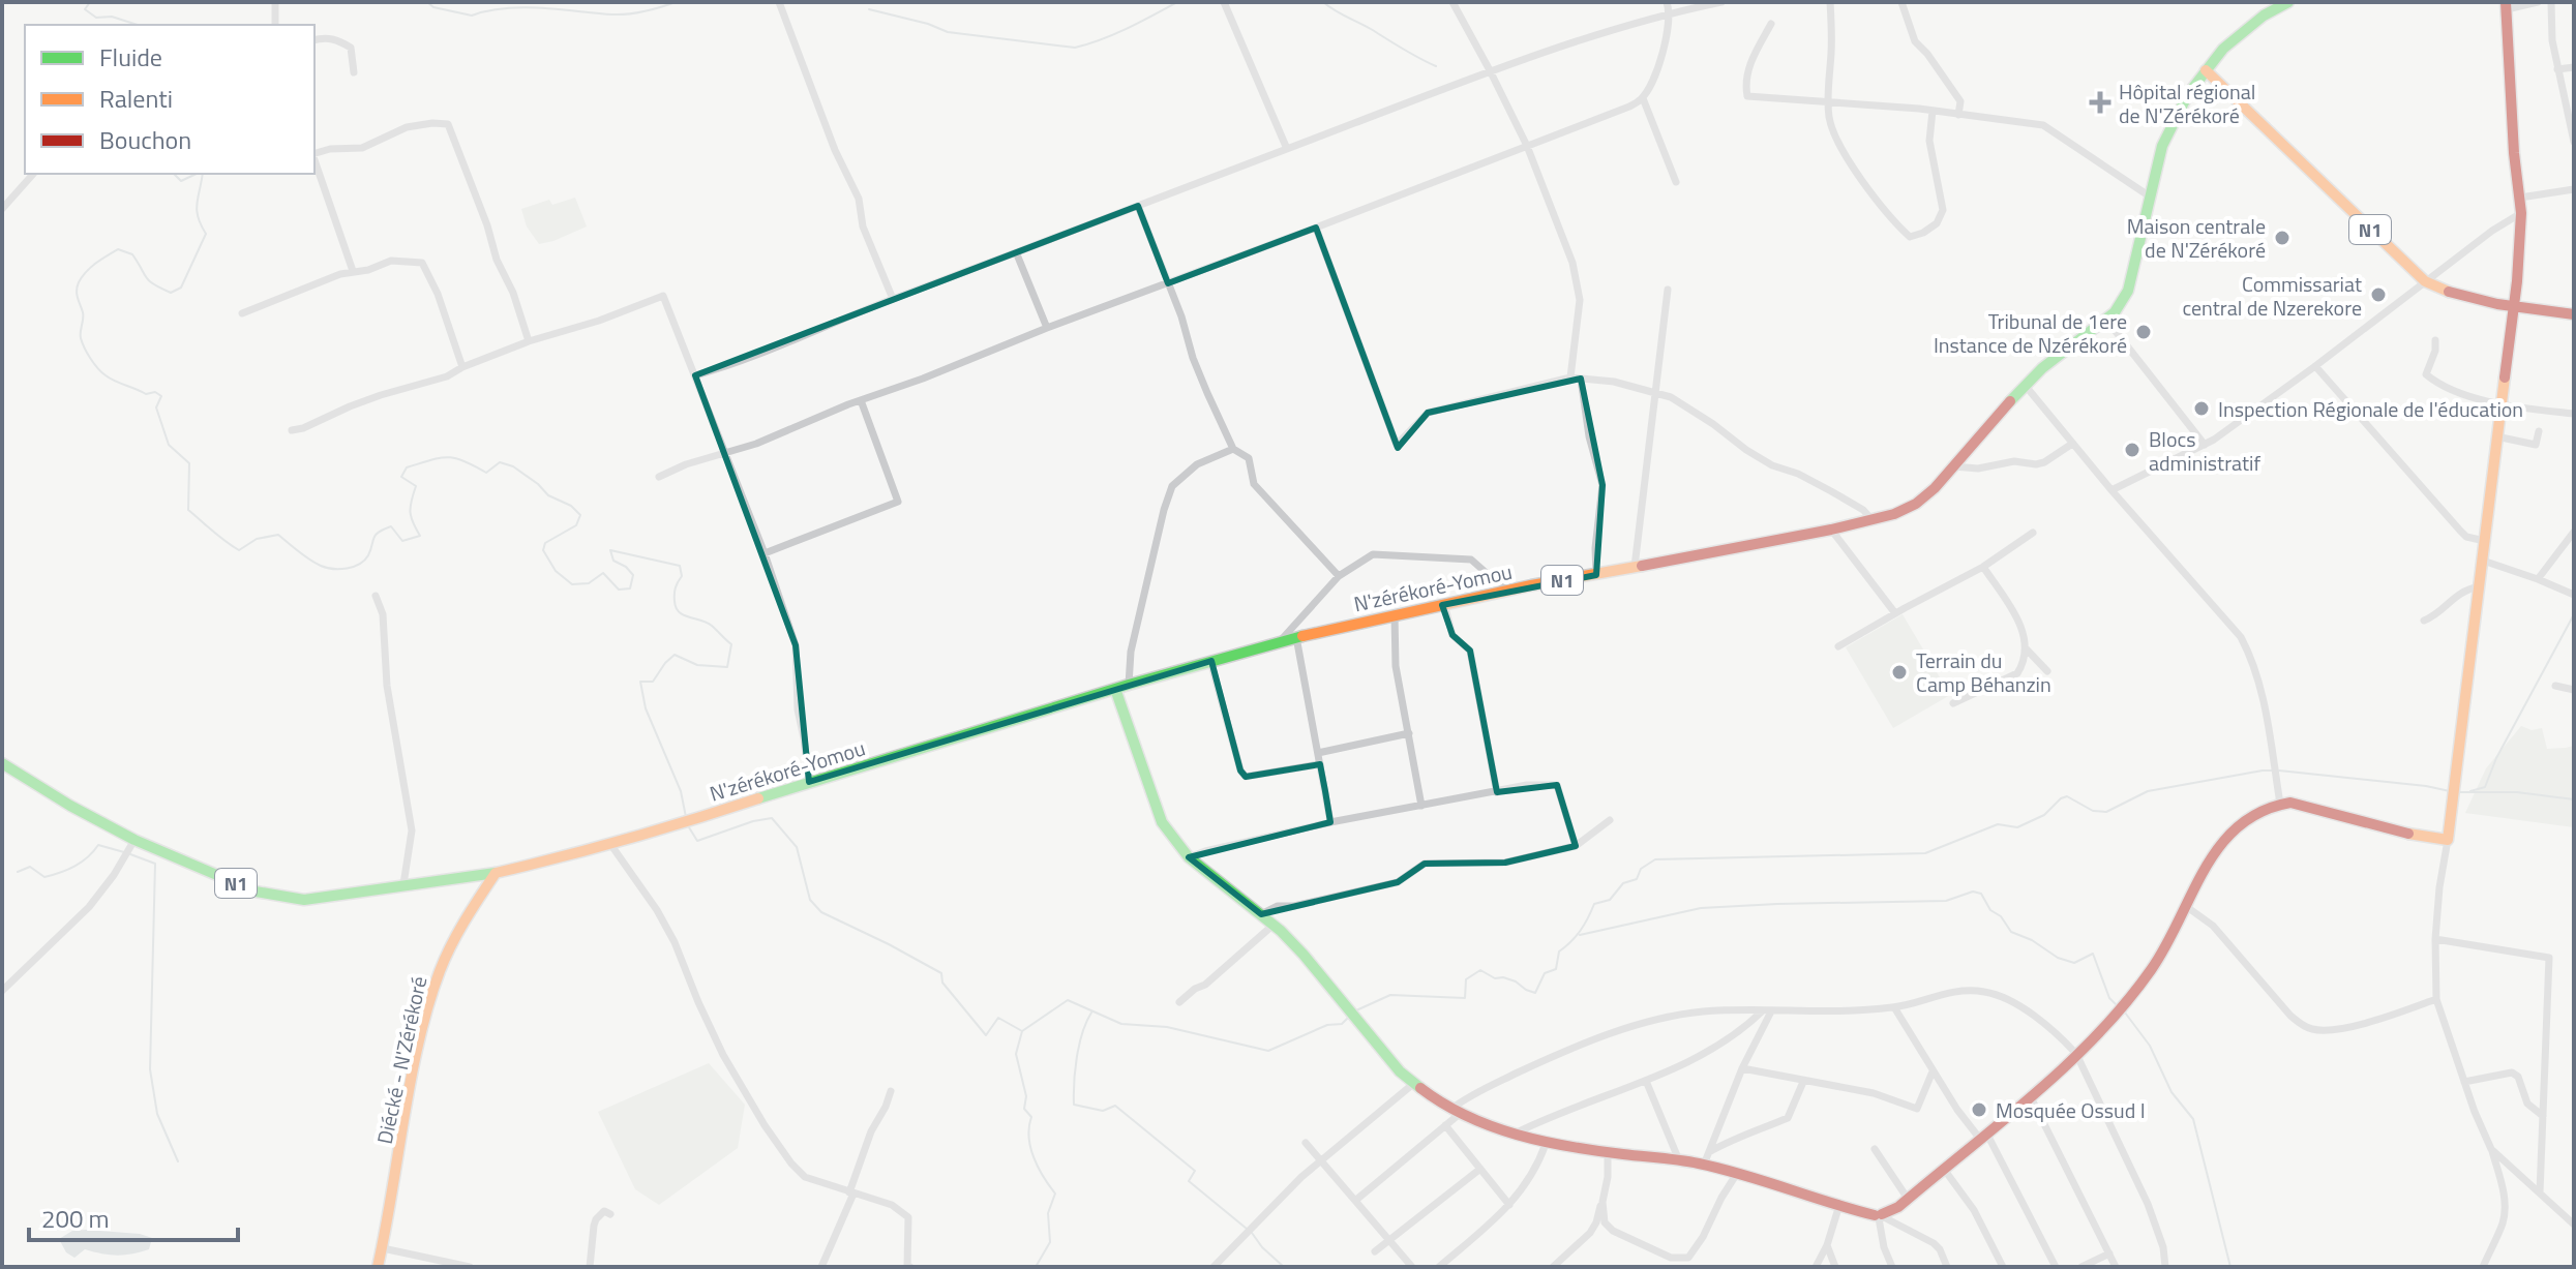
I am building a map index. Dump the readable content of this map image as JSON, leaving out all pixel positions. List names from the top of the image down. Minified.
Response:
{"streets":{"main road":["N1","N'zérékoré-Yomou","Diécké - N'Zérékoré"]},"crossings":[["N1","N'zérékoré-Yomou"],["N1","Diécké - N'Zérékoré"],["N'zérékoré-Yomou","Diécké - N'Zérékoré"]],"places":{"health":["Hôpital régional de N'Zérékoré"],"other":["Maison centrale de N'Zérékoré","Commissariat central de Nzerekore","Tribunal de 1ere Instance de Nzérékoré","Inspection Régionale de l'éducation","Blocs administratif","Terrain du Camp Béhanzin","Mosquée Ossud I"]},"legend":["Fluide","Ralenti","Bouchon"],"scale_bar":"200 m"}
